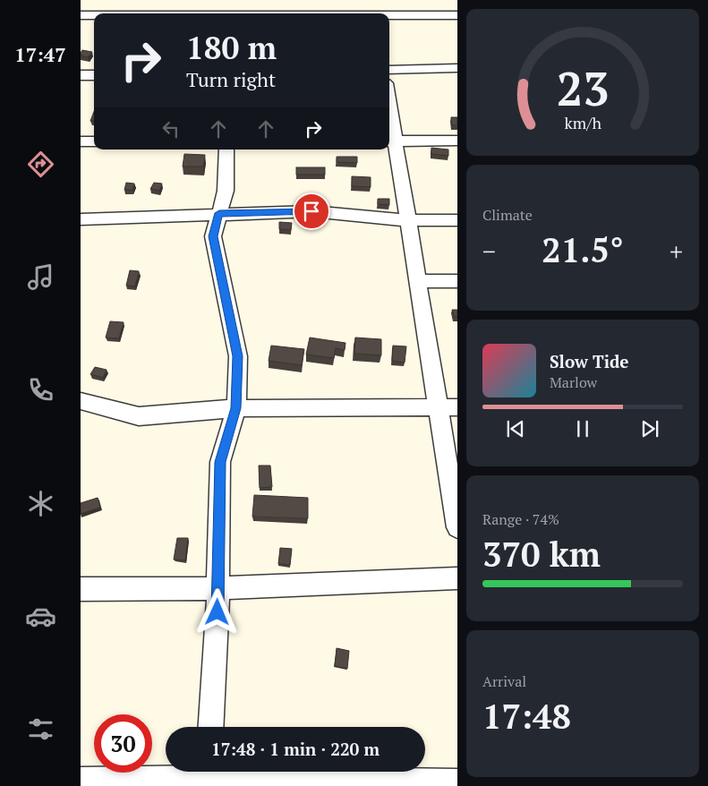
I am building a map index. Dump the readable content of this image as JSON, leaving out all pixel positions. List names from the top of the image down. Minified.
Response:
{"page":{"tabs":"17:47","turn":["180 m","Turn right"],"tile":["Climate",["Range · 74%","370 km"],["Arrival","17:48"]],"heat":["−","21.5°","+"],"song":["Slow Tide","Marlow"],"limit":"30","trip":"17:48 · 1 min · 220 m","gauge":["23","km/h"]}}
